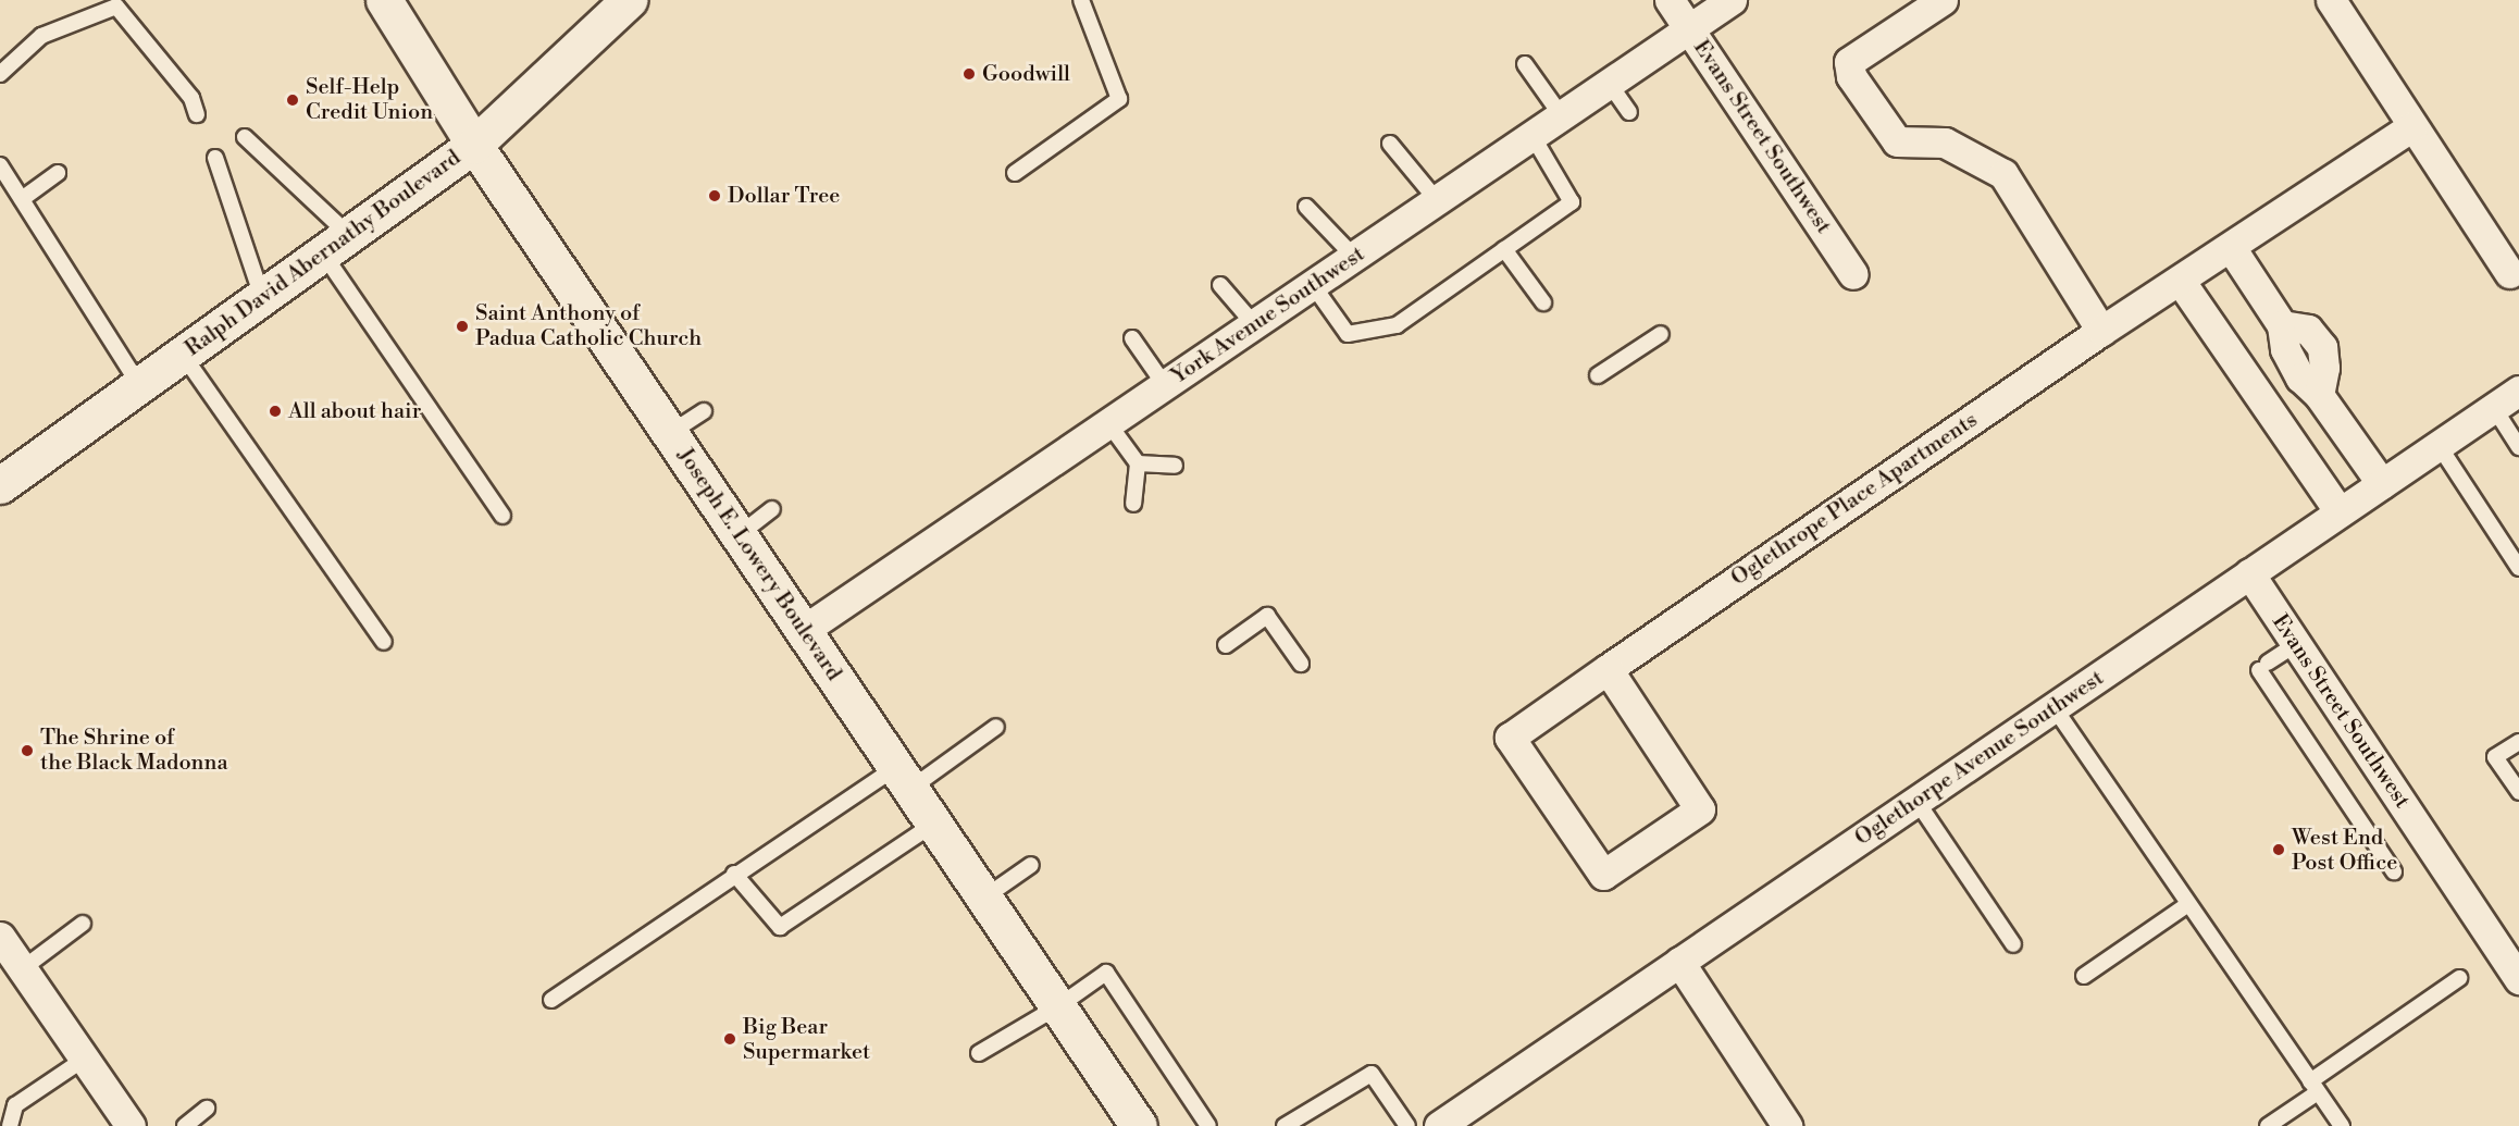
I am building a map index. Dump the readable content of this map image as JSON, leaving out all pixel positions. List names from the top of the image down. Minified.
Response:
{"streets":{"street":["Evans Street Southwest","Ralph David Abernathy Boulevard","York Avenue Southwest","Oglethrope Place Apartments","Joseph E. Lowery Boulevard","Oglethorpe Avenue Southwest"]},"crossings":[["Evans Street Southwest","York Avenue Southwest"],["Evans Street Southwest","Oglethorpe Avenue Southwest"],["Ralph David Abernathy Boulevard","Joseph E. Lowery Boulevard"],["York Avenue Southwest","Joseph E. Lowery Boulevard"]],"places":["Goodwill","Self-Help Credit Union","Dollar Tree","Saint Anthony of Padua Catholic Church","All about hair","The Shrine of the Black Madonna","West End Post Office","Big Bear Supermarket"]}
